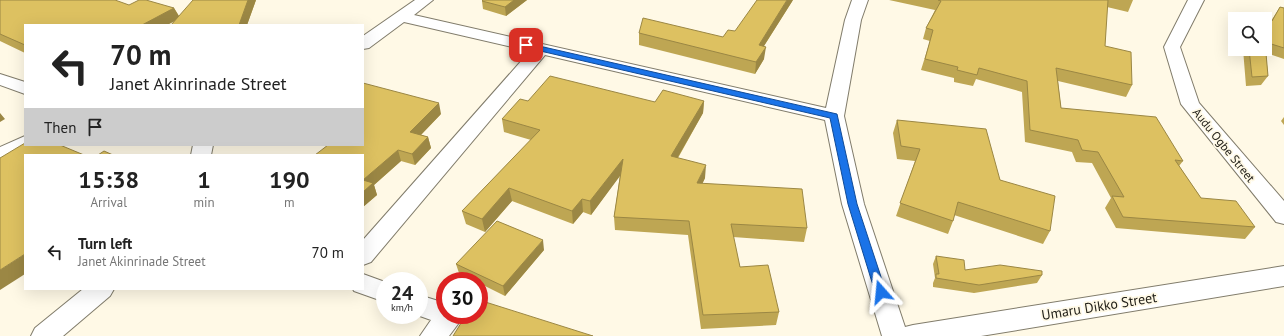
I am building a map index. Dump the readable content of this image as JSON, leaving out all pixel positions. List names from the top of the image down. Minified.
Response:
{"streets":{"street":["Audu Ogbe Street","Umaru Dikko Street"]},"page":{"turn":["70 m","Janet Akinrinade Street"],"then":"Then","eta":["15:38","Arrival","1","min","190","m"],"list":[{"name":"Turn left","note":"Janet Akinrinade Street","value":"70 m"}],"speed":"24 km/h","limit":"30"}}
